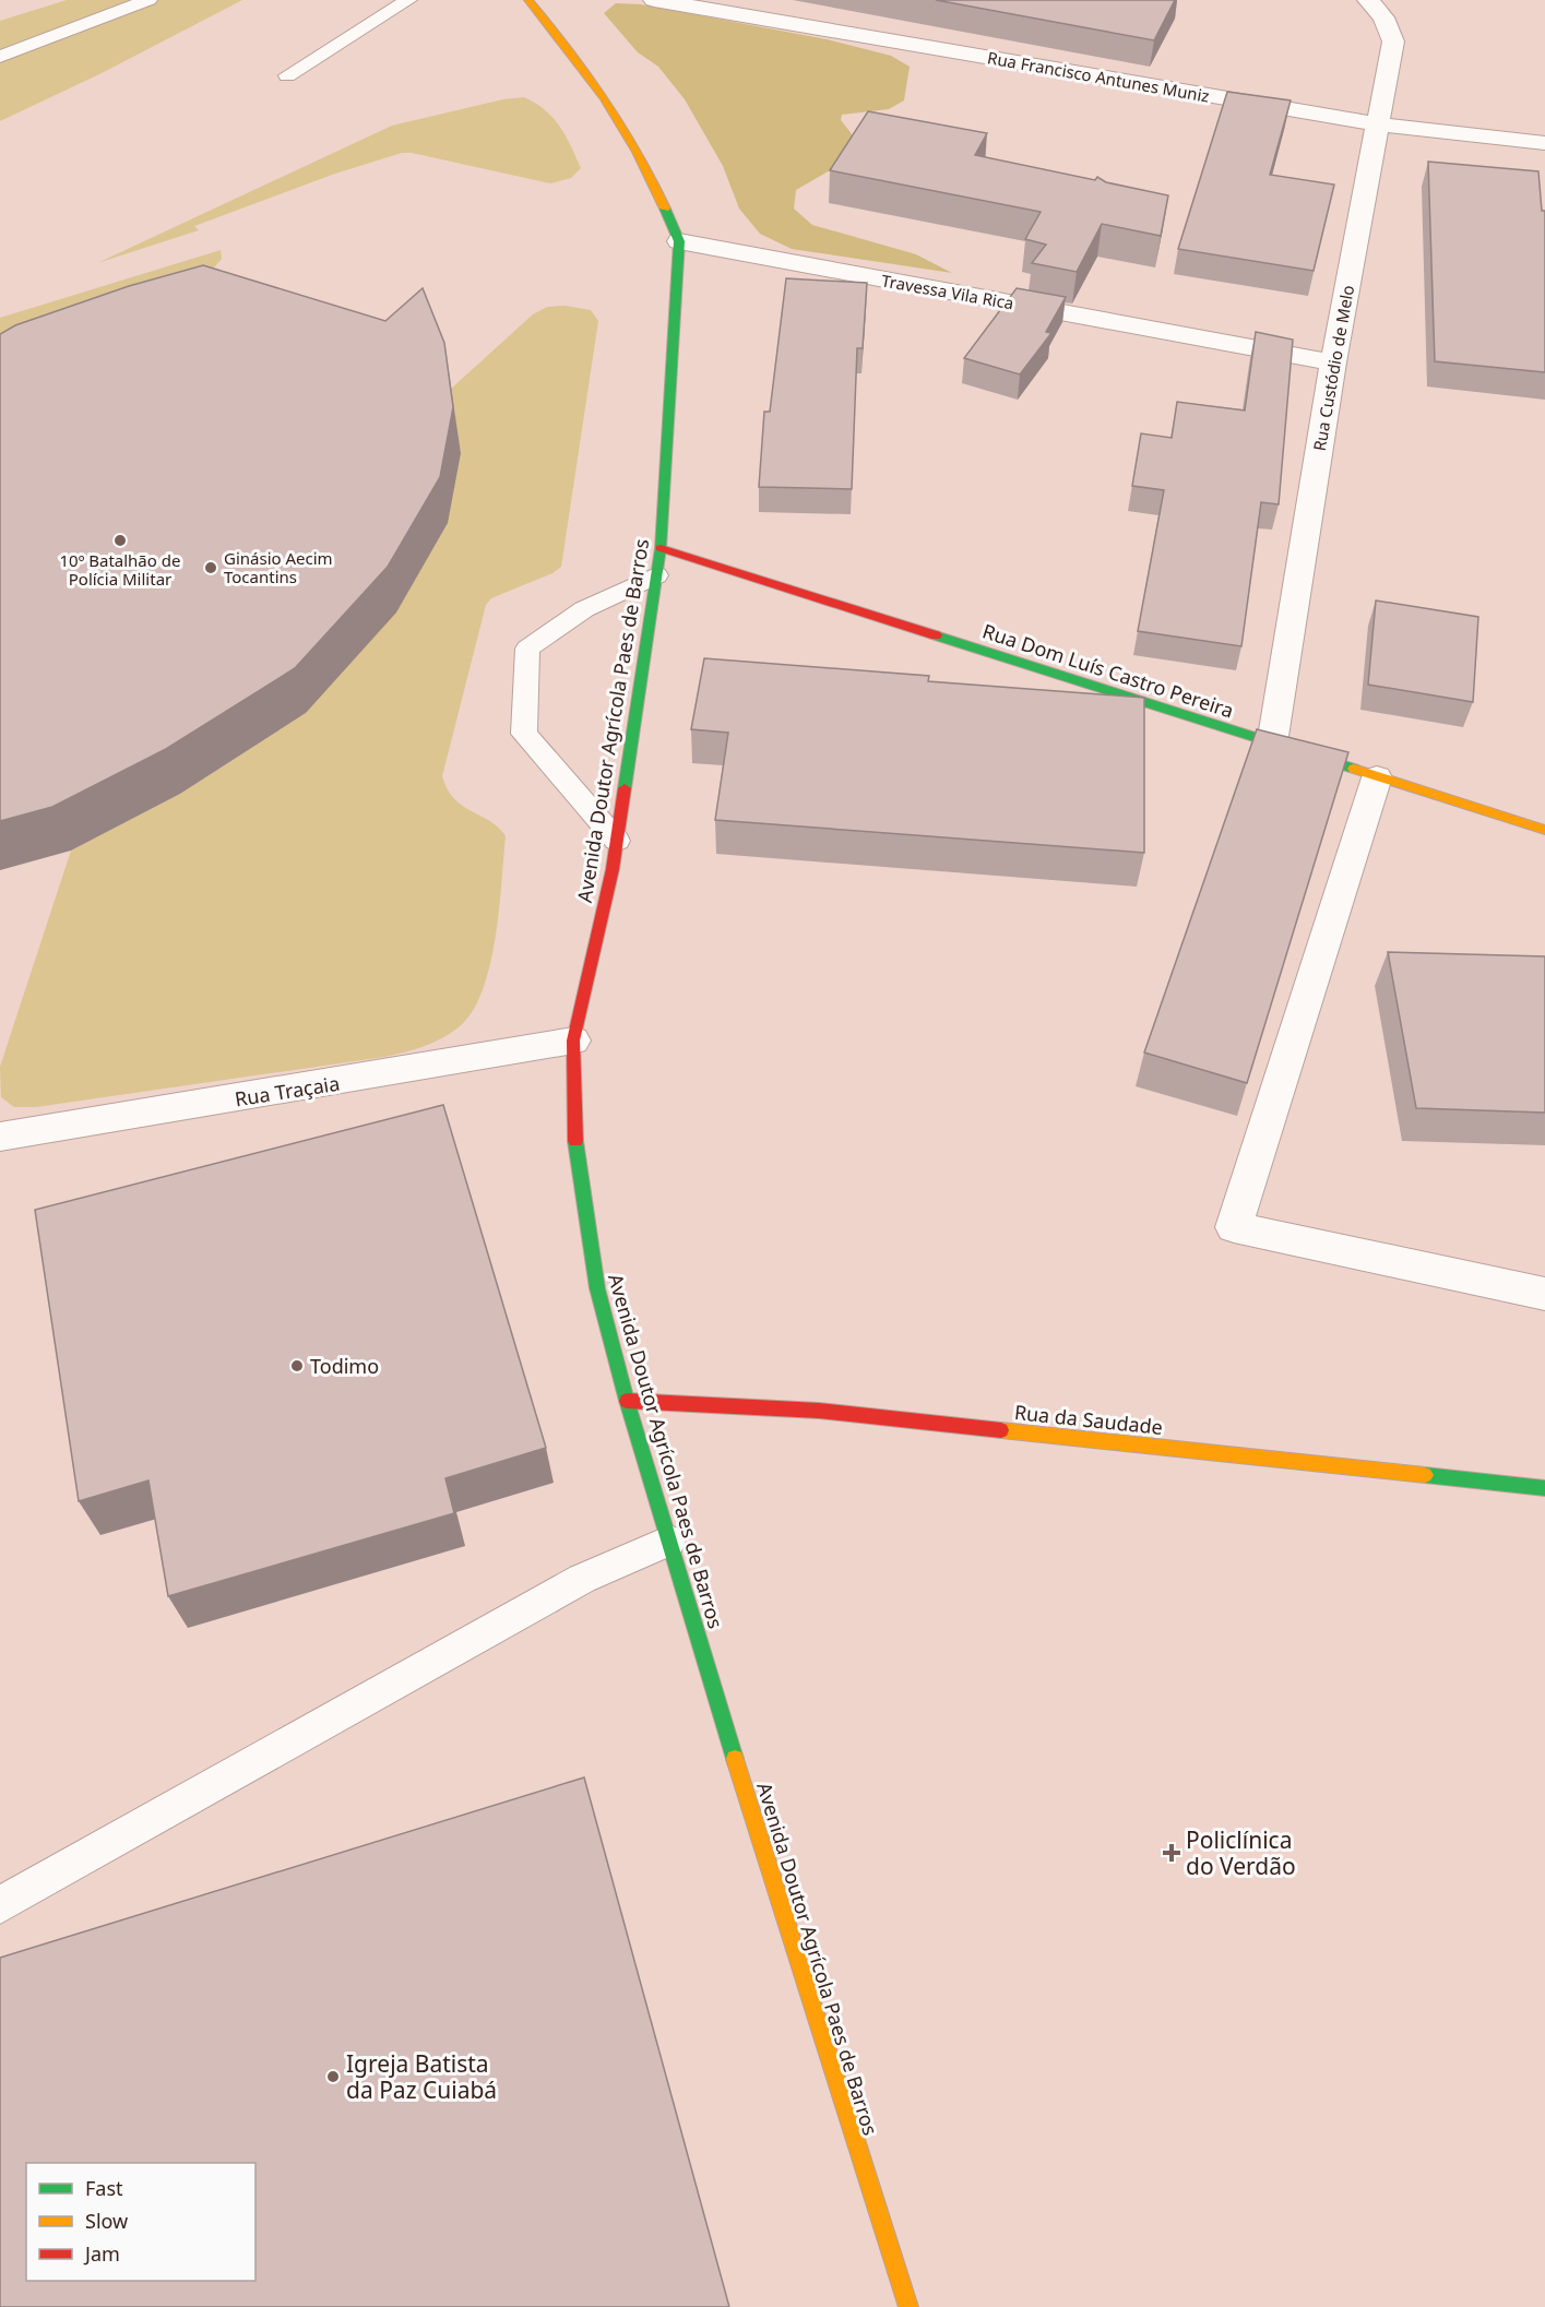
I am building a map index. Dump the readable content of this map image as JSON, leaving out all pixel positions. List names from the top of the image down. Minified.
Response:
{"streets":{"street":["Rua Francisco Antunes Muniz","Travessa Vila Rica","Rua Custódio de Melo","Rua Dom Luís Castro Pereira","Avenida Doutor Agrícola Paes de Barros","Rua Traçaia","Rua da Saudade"]},"crossings":[["Rua Francisco Antunes Muniz","Rua Custódio de Melo"],["Travessa Vila Rica","Rua Custódio de Melo"],["Travessa Vila Rica","Avenida Doutor Agrícola Paes de Barros"],["Rua Custódio de Melo","Rua Dom Luís Castro Pereira"],["Rua Dom Luís Castro Pereira","Avenida Doutor Agrícola Paes de Barros"],["Avenida Doutor Agrícola Paes de Barros","Rua Traçaia"],["Avenida Doutor Agrícola Paes de Barros","Rua da Saudade"]],"places":{"other":["10º Batalhão de Polícia Militar","Ginásio Aecim Tocantins","Todimo","Igreja Batista da Paz Cuiabá"],"health":["Policlínica do Verdão"]},"legend":["Fast","Slow","Jam"]}
